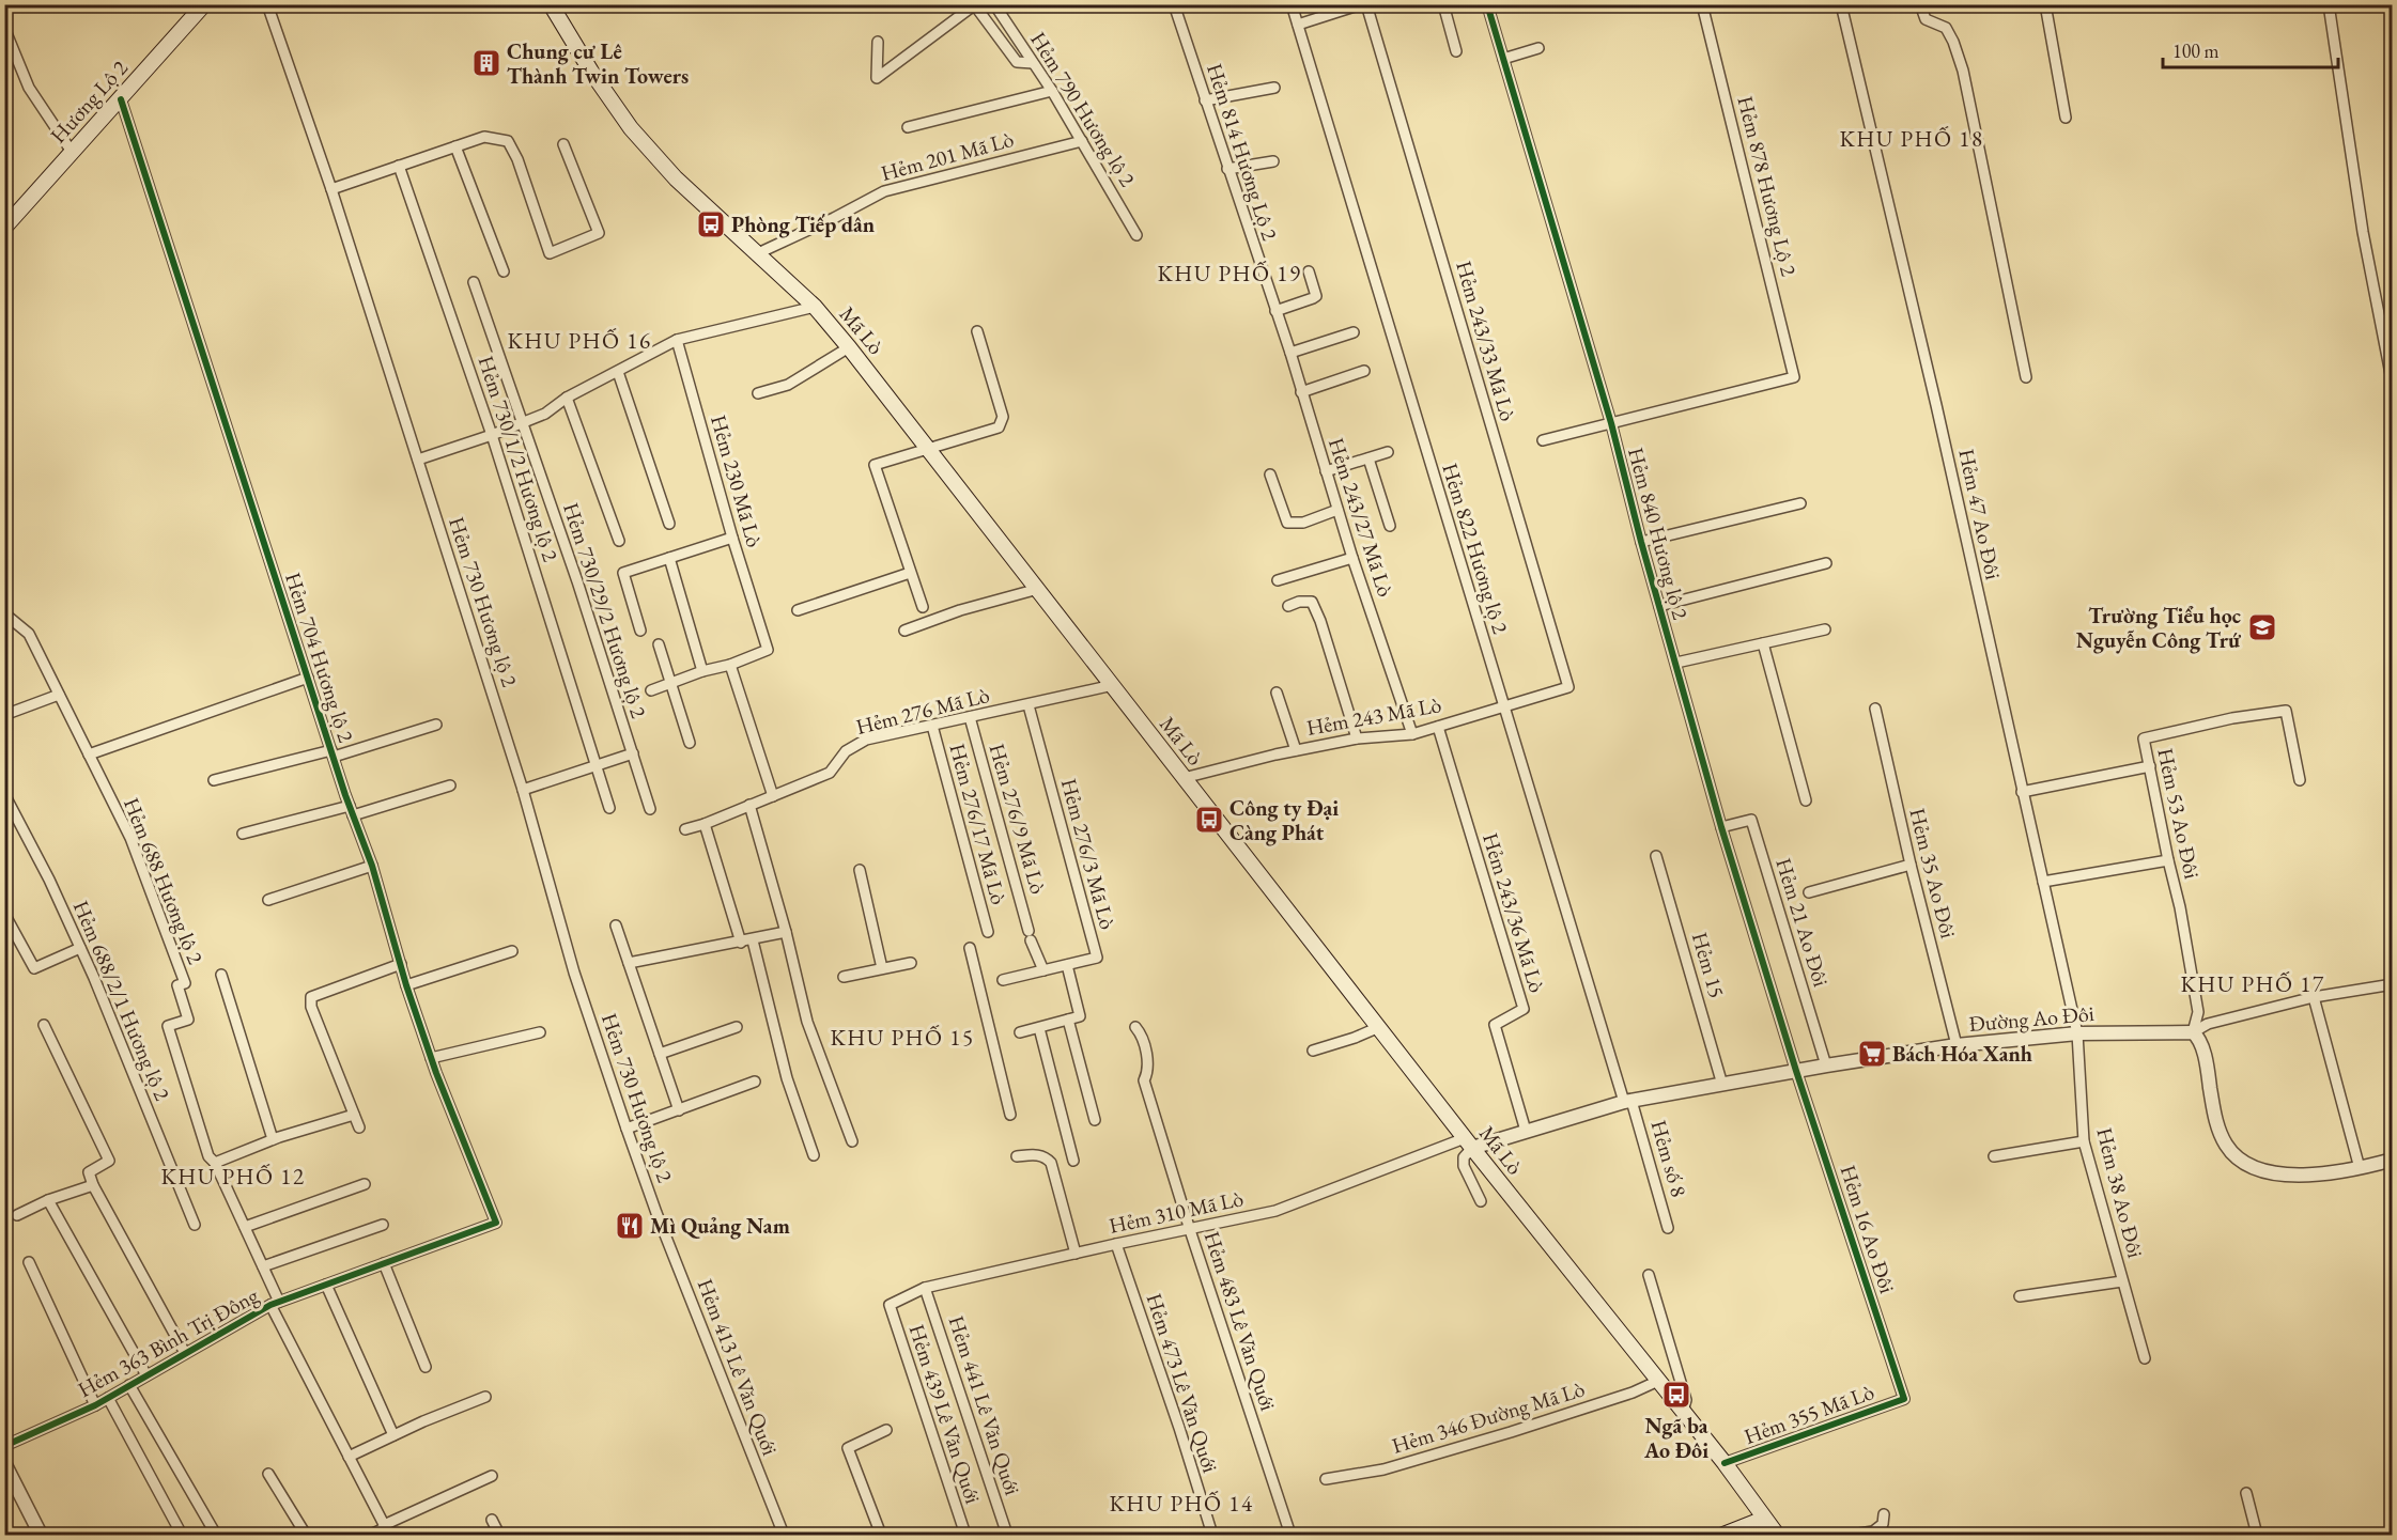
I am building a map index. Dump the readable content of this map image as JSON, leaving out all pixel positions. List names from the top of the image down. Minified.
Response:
{"streets":{"main road":["Hương Lộ 2","Mã Lò"],"street":["Hẻm 790 Hương lộ 2","Hẻm 814 Hương Lộ 2","Hẻm 201 Mã Lò","Hẻm 878 Hương Lộ 2","Hẻm 243/33 Mã Lò","Hẻm 730/1/2 Hương lộ 2","Hẻm 230 Mã Lò","Hẻm 47 Ao Đôi","Hẻm 243/27 Mã Lò","Hẻm 840 Hương lộ 2","Hẻm 822 Hương lộ 2","Hẻm 730 Hương lộ 2","Hẻm 730/29/2 Hương lộ 2","Hẻm 704 Hương lộ 2","Hẻm 276 Mã Lò","Hẻm 243 Mã Lò","Hẻm 53 Ao Đôi","Hẻm 276/9 Mã Lò","Hẻm 276/17 Mã Lò","Hẻm 276/3 Mã Lò","Hẻm 35 Ao Đôi","Hẻm 688 Hương lộ 2","Hẻm 243/36 Mã Lò","Hẻm 21 Ao Đôi","Hẻm 15","Hẻm 688/2/1 Hương lộ 2","Đường Ao Đôi","Hẻm số 8","Hẻm 38 Ao Đôi","Hẻm 310 Mã Lò","Hẻm 16 Ao Đôi","Hẻm 483 Lê Văn Quới","Hẻm 363 Bình Trị Đông","Hẻm 413 Lê Văn Quới","Hẻm 473 Lê Văn Quới","Hẻm 441 Lê Văn Quới","Hẻm 439 Lê Văn Quới","Hẻm 355 Mã Lò","Hẻm 346 Đường Mã Lò"]},"crossings":[["Hương Lộ 2","Hẻm 704 Hương lộ 2"],["Hẻm 790 Hương lộ 2","Hẻm 201 Mã Lò"],["Hẻm 814 Hương Lộ 2","Hẻm 243/27 Mã Lò"],["Hẻm 201 Mã Lò","Mã Lò"],["Hẻm 878 Hương Lộ 2","Hẻm 840 Hương lộ 2"],["Mã Lò","Hẻm 276 Mã Lò"],["Mã Lò","Hẻm 243 Mã Lò"],["Mã Lò","Đường Ao Đôi"],["Mã Lò","Hẻm 310 Mã Lò"],["Mã Lò","Hẻm 355 Mã Lò"],["Mã Lò","Hẻm 346 Đường Mã Lò"],["Hẻm 243/33 Mã Lò","Hẻm 243 Mã Lò"],["Hẻm 47 Ao Đôi","Đường Ao Đôi"],["Hẻm 47 Ao Đôi","Hẻm 38 Ao Đôi"],["Hẻm 243/27 Mã Lò","Hẻm 243 Mã Lò"],["Hẻm 840 Hương lộ 2","Hẻm 21 Ao Đôi"],["Hẻm 840 Hương lộ 2","Đường Ao Đôi"],["Hẻm 840 Hương lộ 2","Hẻm 16 Ao Đôi"],["Hẻm 822 Hương lộ 2","Hẻm 243 Mã Lò"],["Hẻm 822 Hương lộ 2","Đường Ao Đôi"],["Hẻm 822 Hương lộ 2","Hẻm số 8"],["Hẻm 730 Hương lộ 2","Hẻm 413 Lê Văn Quới"],["Hẻm 704 Hương lộ 2","Hẻm 363 Bình Trị Đông"],["Hẻm 276 Mã Lò","Hẻm 276/9 Mã Lò"],["Hẻm 276 Mã Lò","Hẻm 276/17 Mã Lò"],["Hẻm 276 Mã Lò","Hẻm 276/3 Mã Lò"],["Hẻm 243 Mã Lò","Hẻm 243/36 Mã Lò"],["Hẻm 53 Ao Đôi","Đường Ao Đôi"],["Hẻm 276/9 Mã Lò","Hẻm 276/3 Mã Lò"],["Hẻm 35 Ao Đôi","Đường Ao Đôi"],["Hẻm 243/36 Mã Lò","Đường Ao Đôi"],["Hẻm 21 Ao Đôi","Đường Ao Đôi"],["Hẻm 15","Đường Ao Đôi"],["Đường Ao Đôi","Hẻm số 8"],["Đường Ao Đôi","Hẻm 38 Ao Đôi"],["Đường Ao Đôi","Hẻm 310 Mã Lò"],["Đường Ao Đôi","Hẻm 16 Ao Đôi"],["Hẻm 310 Mã Lò","Hẻm 483 Lê Văn Quới"],["Hẻm 310 Mã Lò","Hẻm 473 Lê Văn Quới"],["Hẻm 310 Mã Lò","Hẻm 441 Lê Văn Quới"],["Hẻm 310 Mã Lò","Hẻm 439 Lê Văn Quới"],["Hẻm 16 Ao Đôi","Hẻm 355 Mã Lò"]],"districts":["KHU PHỐ 18","KHU PHỐ 19","KHU PHỐ 16","KHU PHỐ 17","KHU PHỐ 15","KHU PHỐ 12","KHU PHỐ 14"],"places":{"building":["Chung cư Lê Thành Twin Towers"],"bus stop":["Phòng Tiếp dân","Công ty Đại Càng Phát","Ngã ba Ao Đôi"],"school or university":["Trường Tiểu học Nguyễn Công Trứ"],"supermarket":["Bách Hóa Xanh"],"restaurant":["Mì Quảng Nam"]},"scale_bar":"100 m"}
